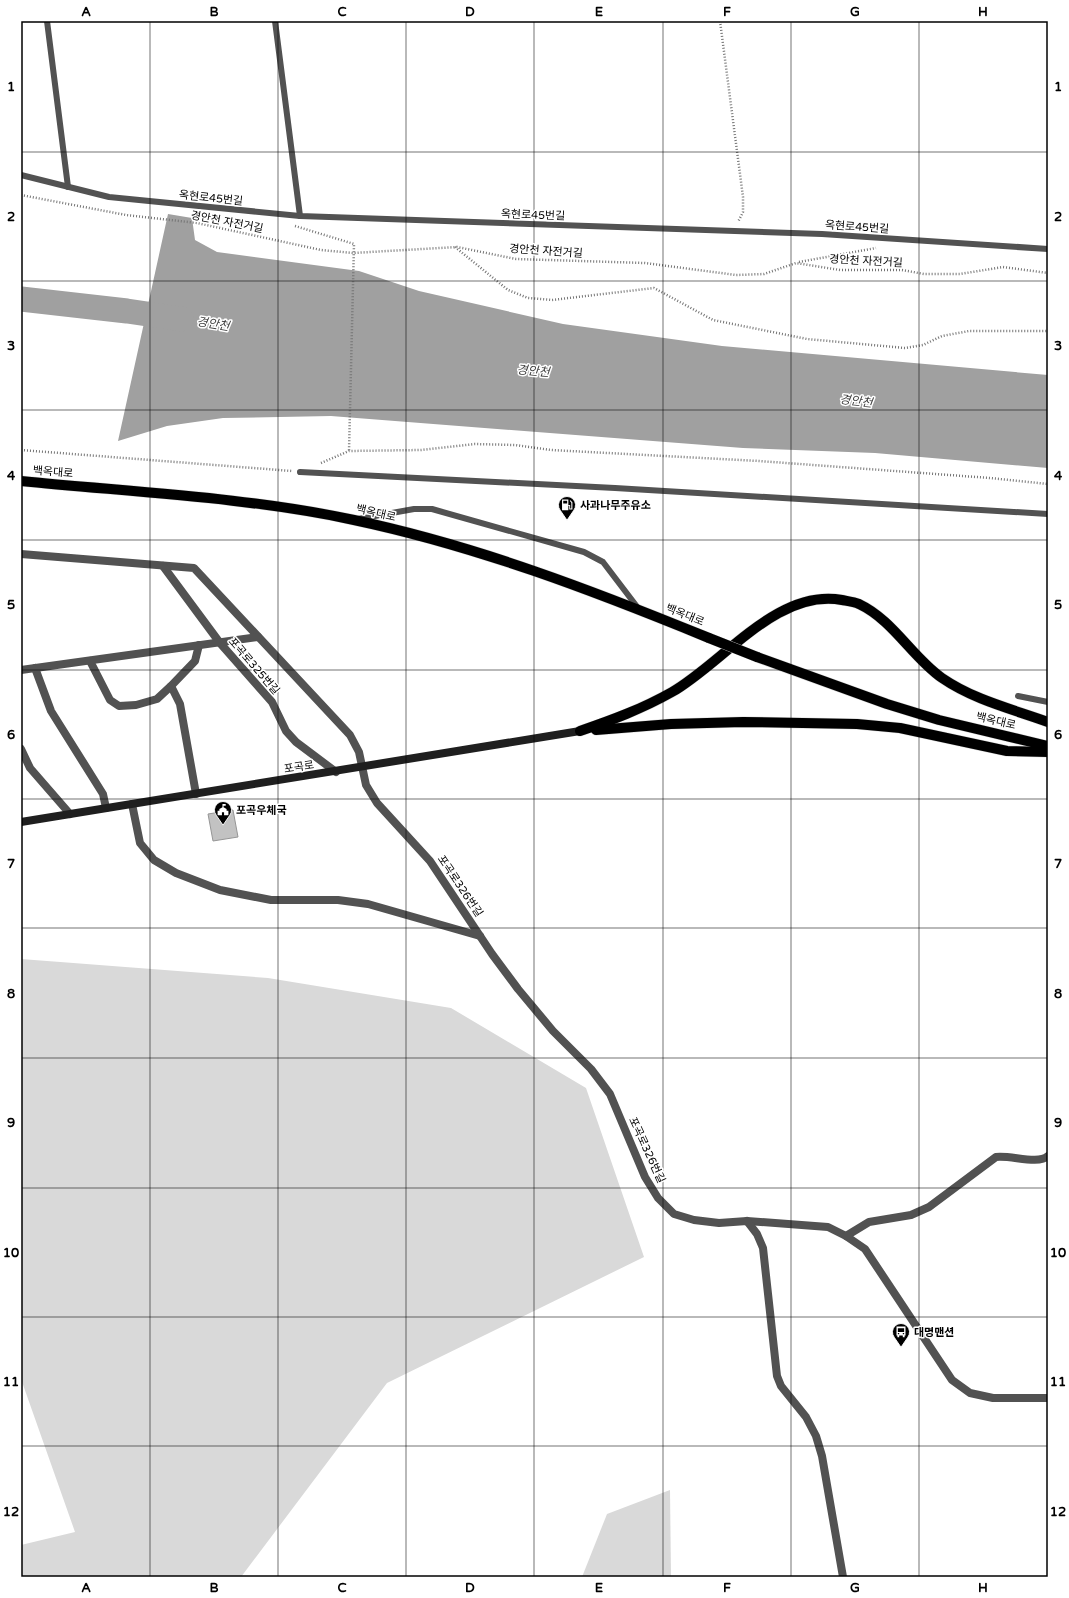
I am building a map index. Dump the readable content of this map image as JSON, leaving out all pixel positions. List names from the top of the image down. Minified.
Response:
{"streets":{"main road":["백옥대로"],"street":["포곡로325번길","포곡로","포곡로326번길"],"lane":["옥현로45번길"],"path":["경안천 자전거길"]},"crossings":[["포곡로325번길","포곡로"],["포곡로325번길","포곡로326번길"],["포곡로","포곡로326번길"]],"water":["경안천"],"places":{"fuel station":["사과나무주유소"],"public building":["포곡우체국"],"bus stop":["대명맨션"]},"grid":{"columns":["A","B","C","D","E","F","G","H"],"rows":["1","2","3","4","5","6","7","8","9","10","11","12"]}}
